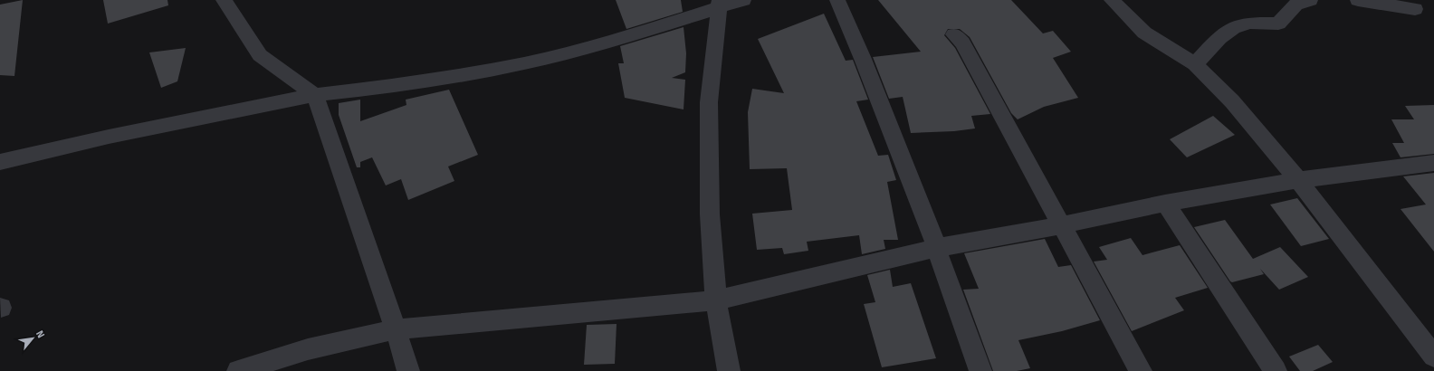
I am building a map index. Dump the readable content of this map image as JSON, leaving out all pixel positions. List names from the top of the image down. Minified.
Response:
{"north":"top right"}
